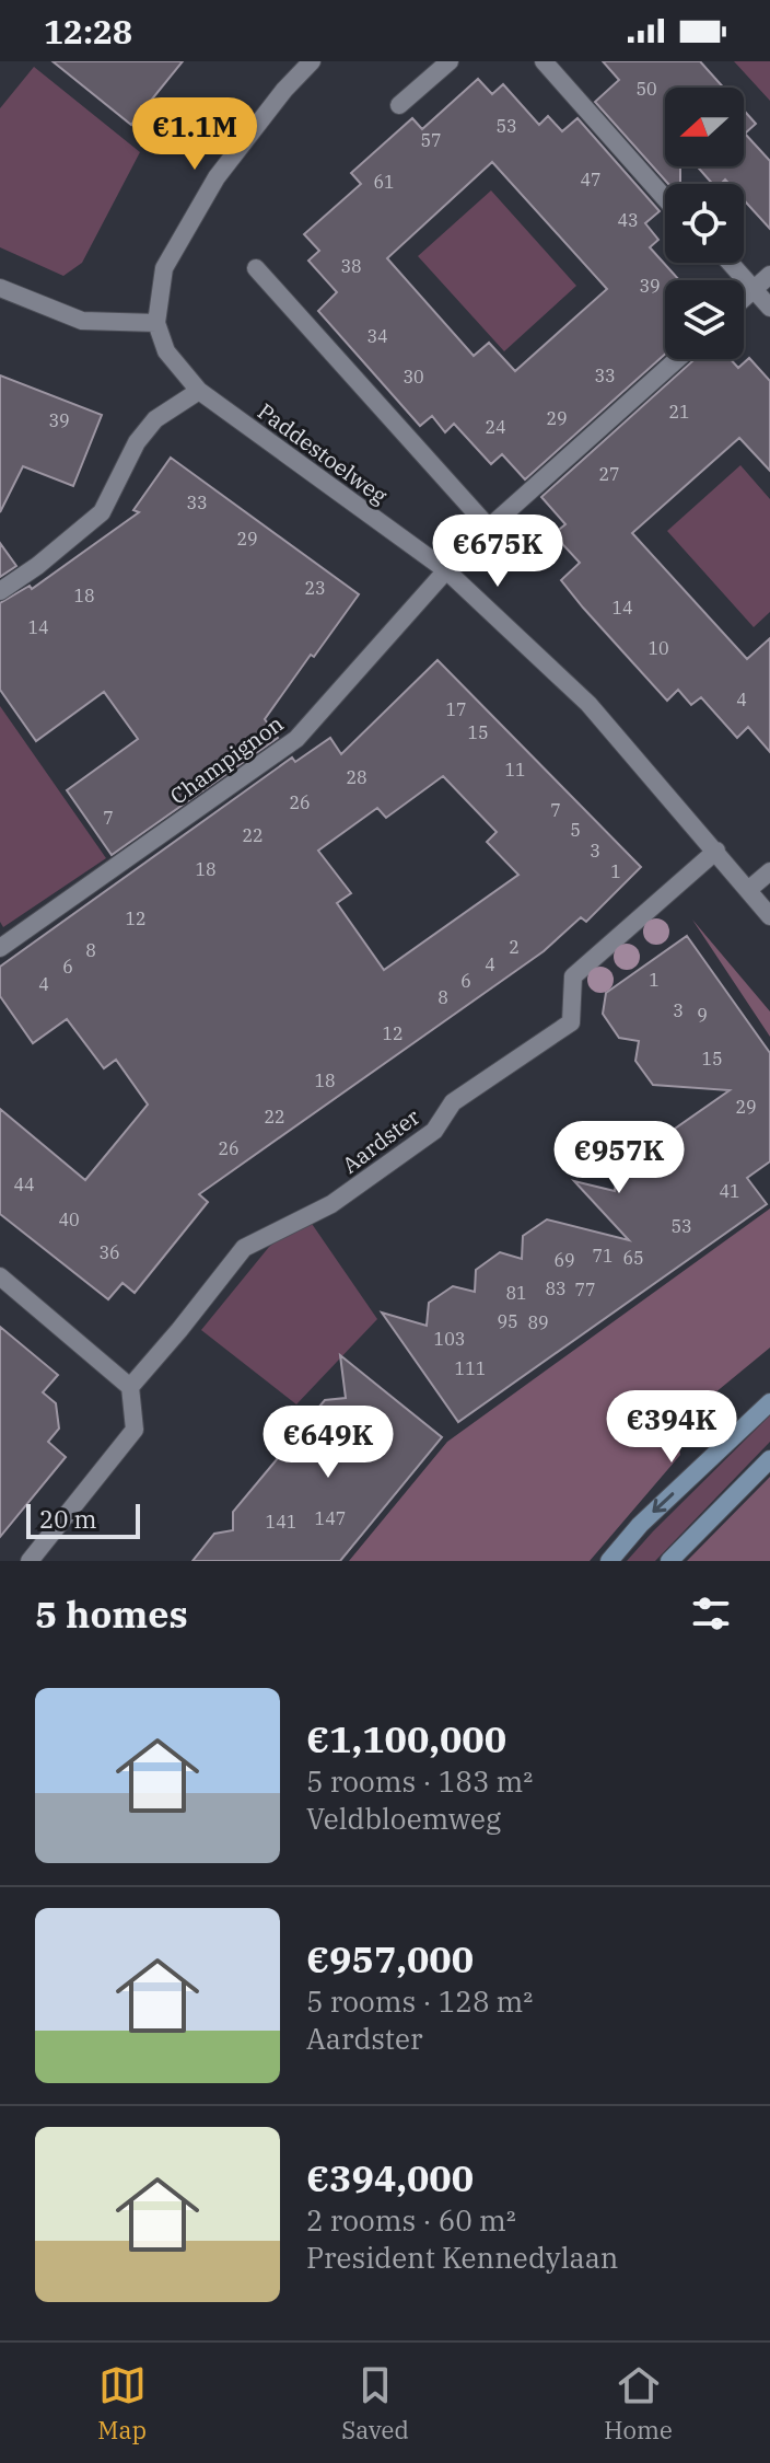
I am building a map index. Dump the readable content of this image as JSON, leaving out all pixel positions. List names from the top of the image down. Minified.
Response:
{"streets":{"street":["Paddestoelweg","Champignon","Aardster"]},"crossings":[["Paddestoelweg","Champignon"],["Paddestoelweg","Aardster"]],"house_numbers":["50","53","57","47","61","43","38","39","34","33","30","21","29","39","24","27","33","29","23","18","14","14","10","4","17","15","11","28","26","7","7","5","22","3","18","1","12","2","8","4","6","1","6","4","8","3","9","12","15","18","29","22","26","44","41","40","53","36","71","65","69","83","77","81","95","89","103","111","147","141"],"scale_bar":"20 m","north":"left","page":{"status":"12:28","price":["€1.1M","€675K","€957K","€394K","€649K"],"scale":"20 m","heading":"5 homes","list":[{"name":"€1,100,000","note":"5 rooms · 183 m² · Veldbloemweg"},{"name":"€957,000","note":"5 rooms · 128 m² · Aardster"},{"name":"€394,000","note":"2 rooms · 60 m² · President Kennedylaan"}],"tabs":["Map","Saved","Home"]}}
